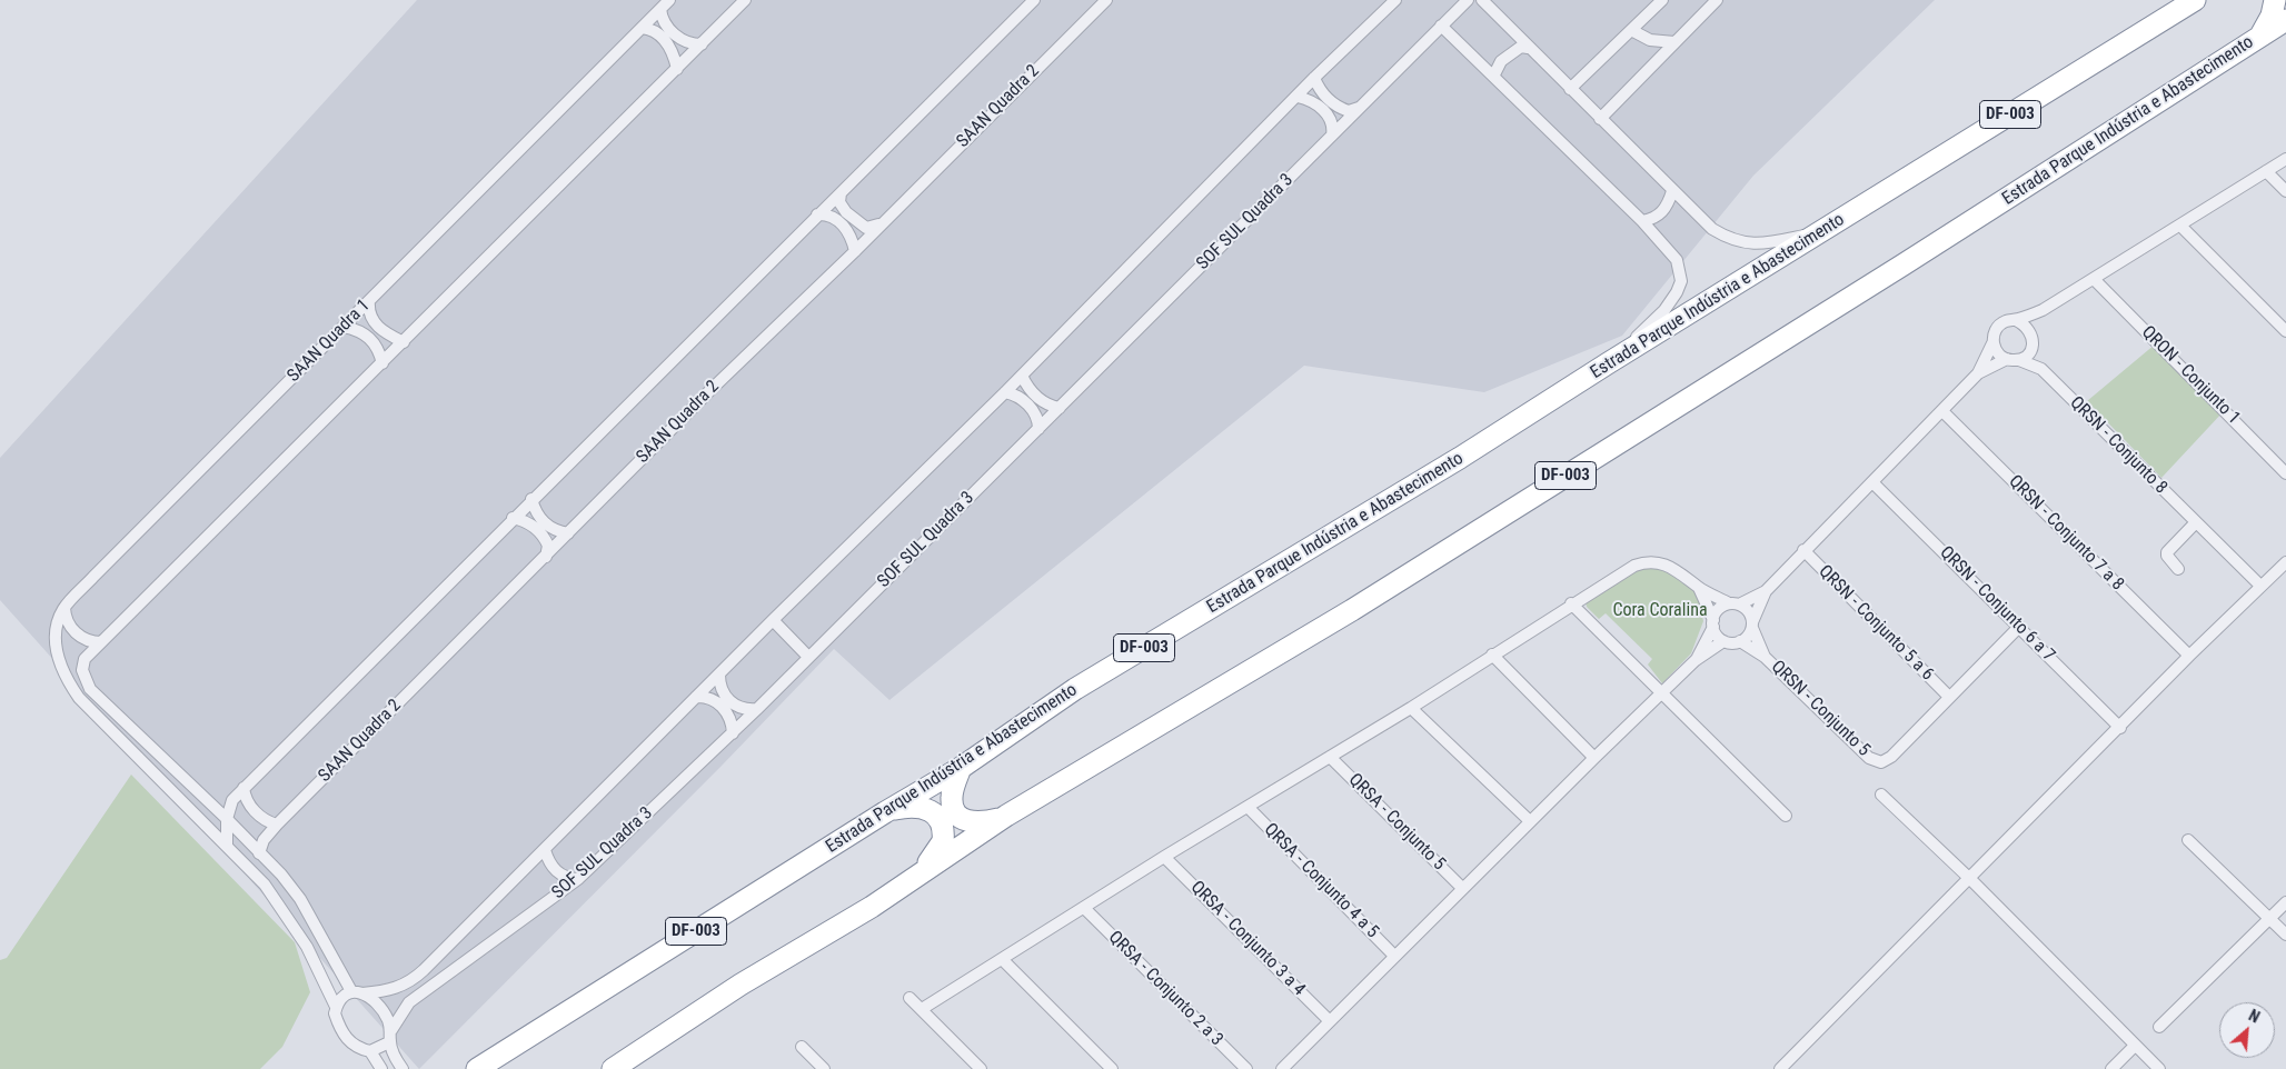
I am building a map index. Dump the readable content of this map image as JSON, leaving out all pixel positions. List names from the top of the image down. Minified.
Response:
{"streets":{"highway":["DF-003","Estrada Parque Indústria e Abastecimento"],"street":["SAAN Quadra 2","SOF SUL Quadra 3","SAAN Quadra 1","QRON - Conjunto 1","QRSN - Conjunto 8","QRSN - Conjunto 7 a 8","QRSN - Conjunto 6 a 7","QRSN - Conjunto 5 a 6","QRSN - Conjunto 5","QRSA - Conjunto 5","QRSA - Conjunto 4 a 5","QRSA - Conjunto 3 a 4","QRSA - Conjunto 2 a 3"]},"crossings":[["SOF SUL Quadra 3","SAAN Quadra 1"],["QRSN - Conjunto 5 a 6","QRSN - Conjunto 5"]],"parks":["Cora Coralina"],"north":"top right"}
